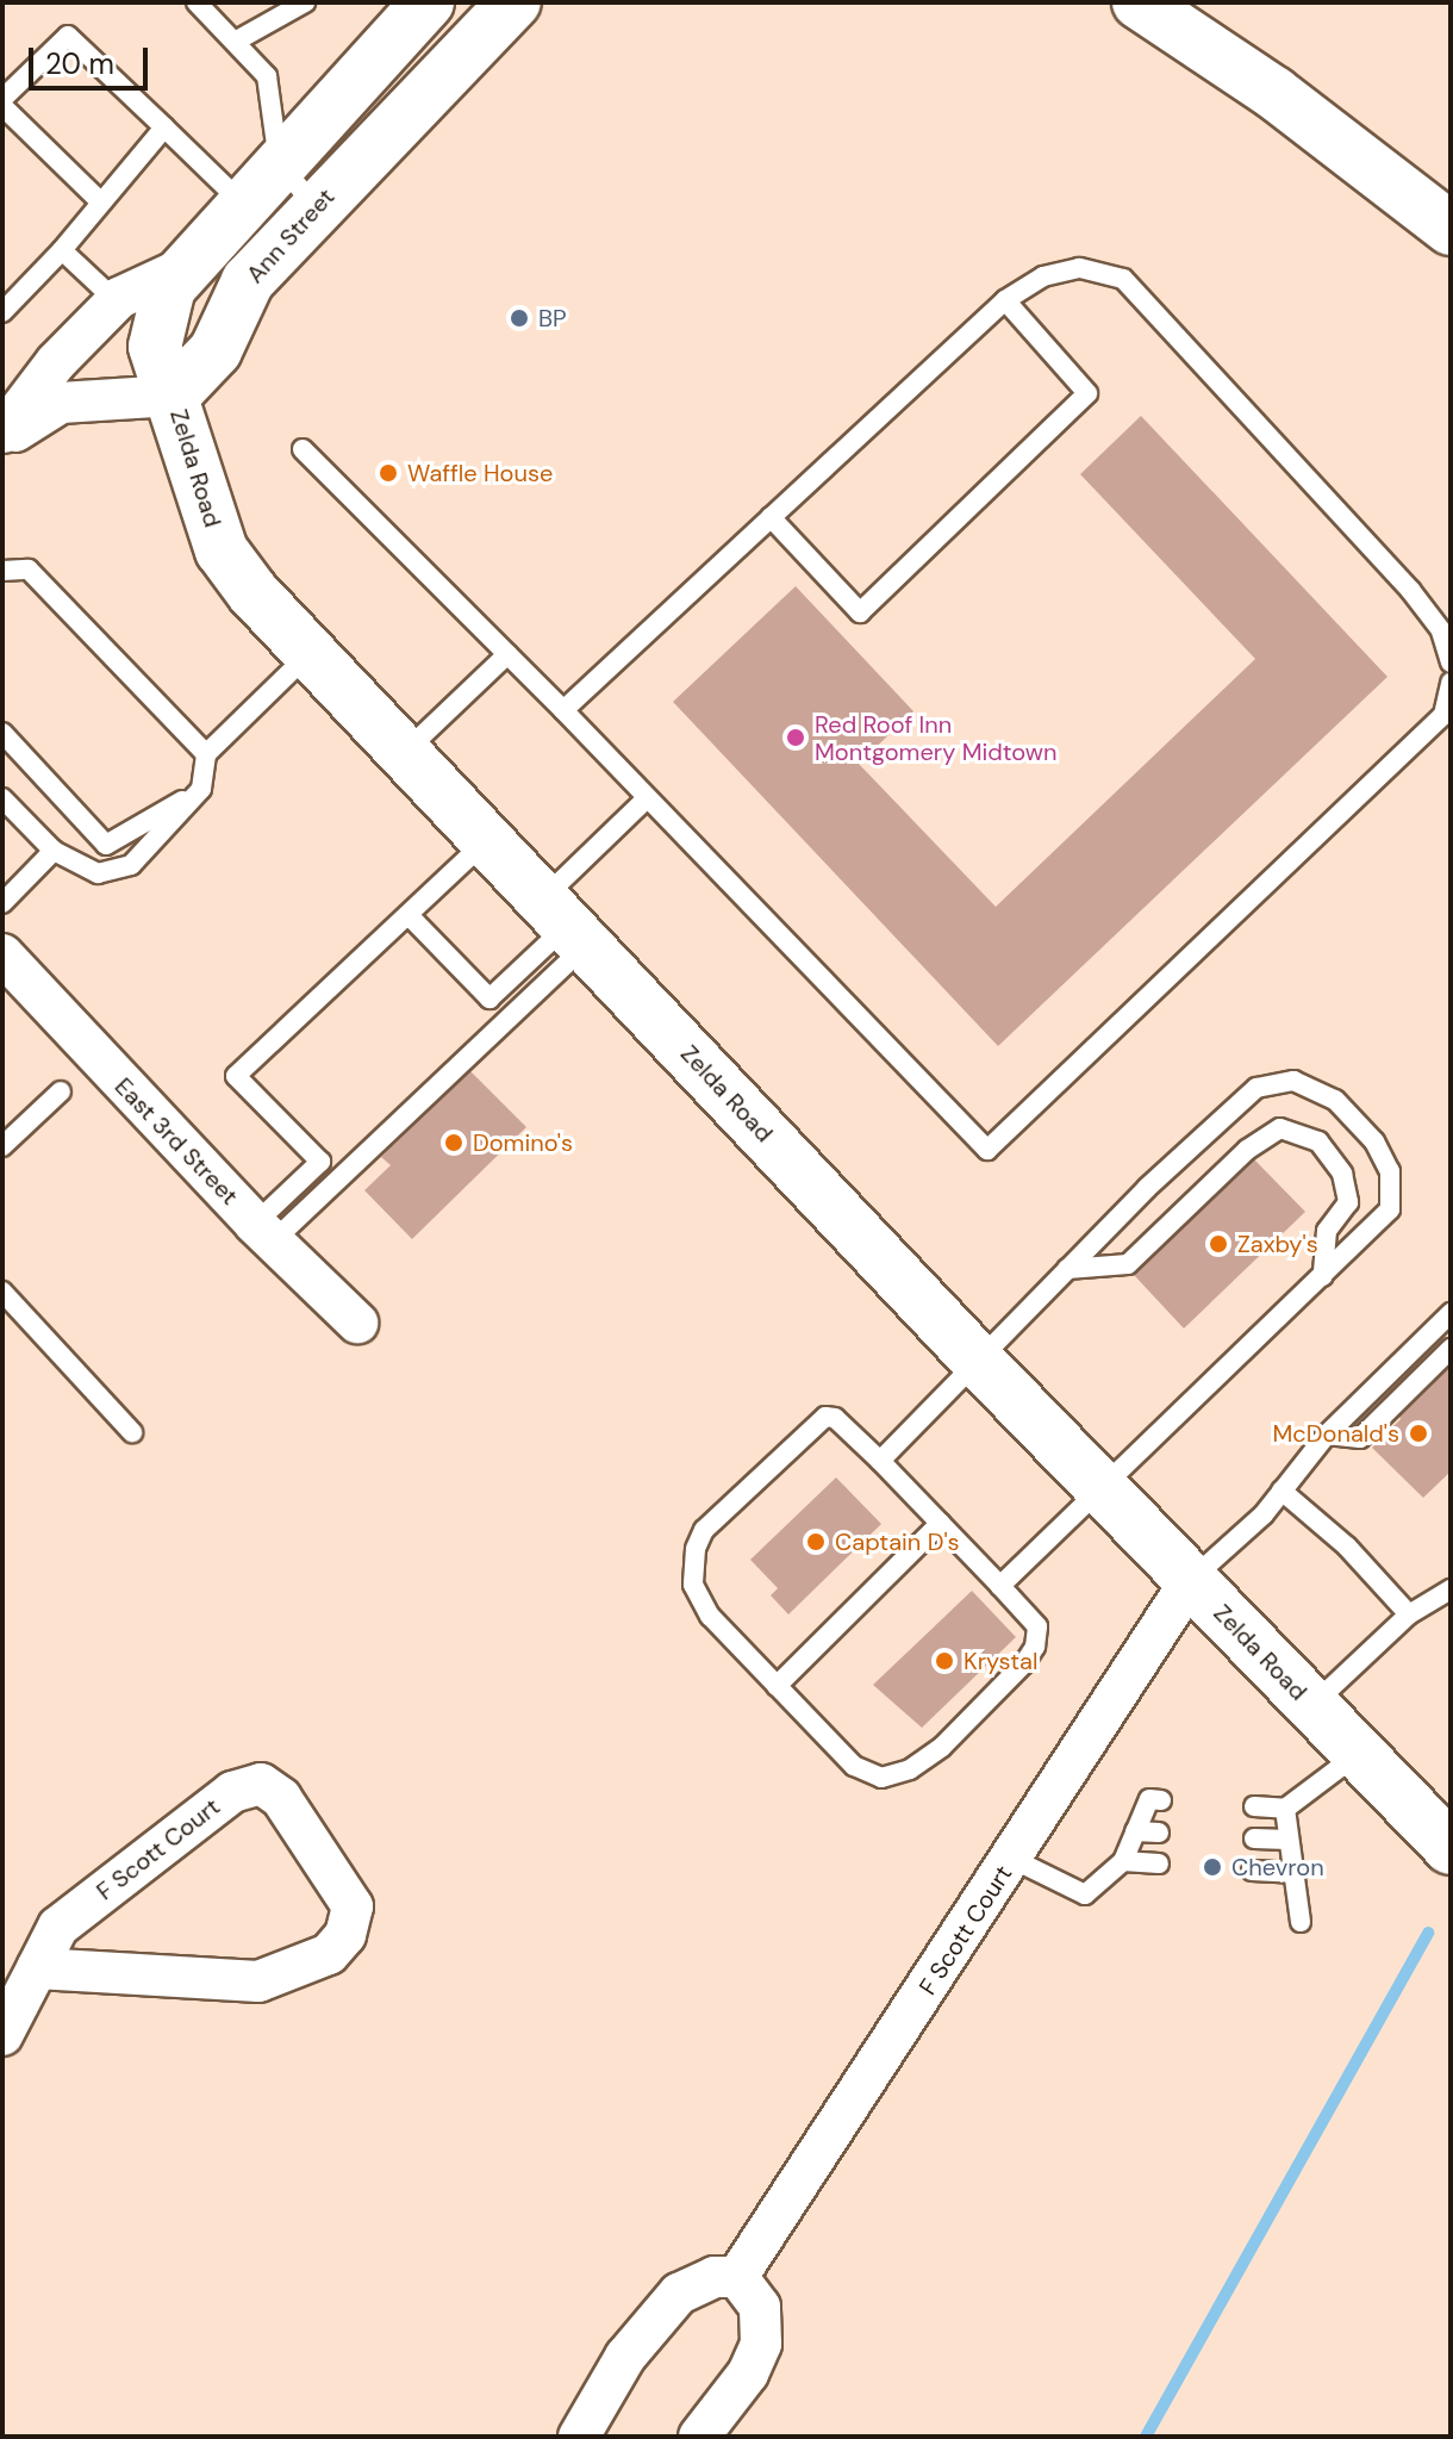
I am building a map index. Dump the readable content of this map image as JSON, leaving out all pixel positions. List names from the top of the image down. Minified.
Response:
{"streets":{"main road":["Ann Street","Zelda Road"],"street":["East 3rd Street","F Scott Court"]},"crossings":[["Ann Street","Zelda Road"],["Zelda Road","F Scott Court"]],"places":["BP","Waffle House","Red Roof Inn Montgomery Midtown","Domino's","Zaxby's","McDonald's","Captain D's","Krystal","Chevron"],"scale_bar":"20 m"}
